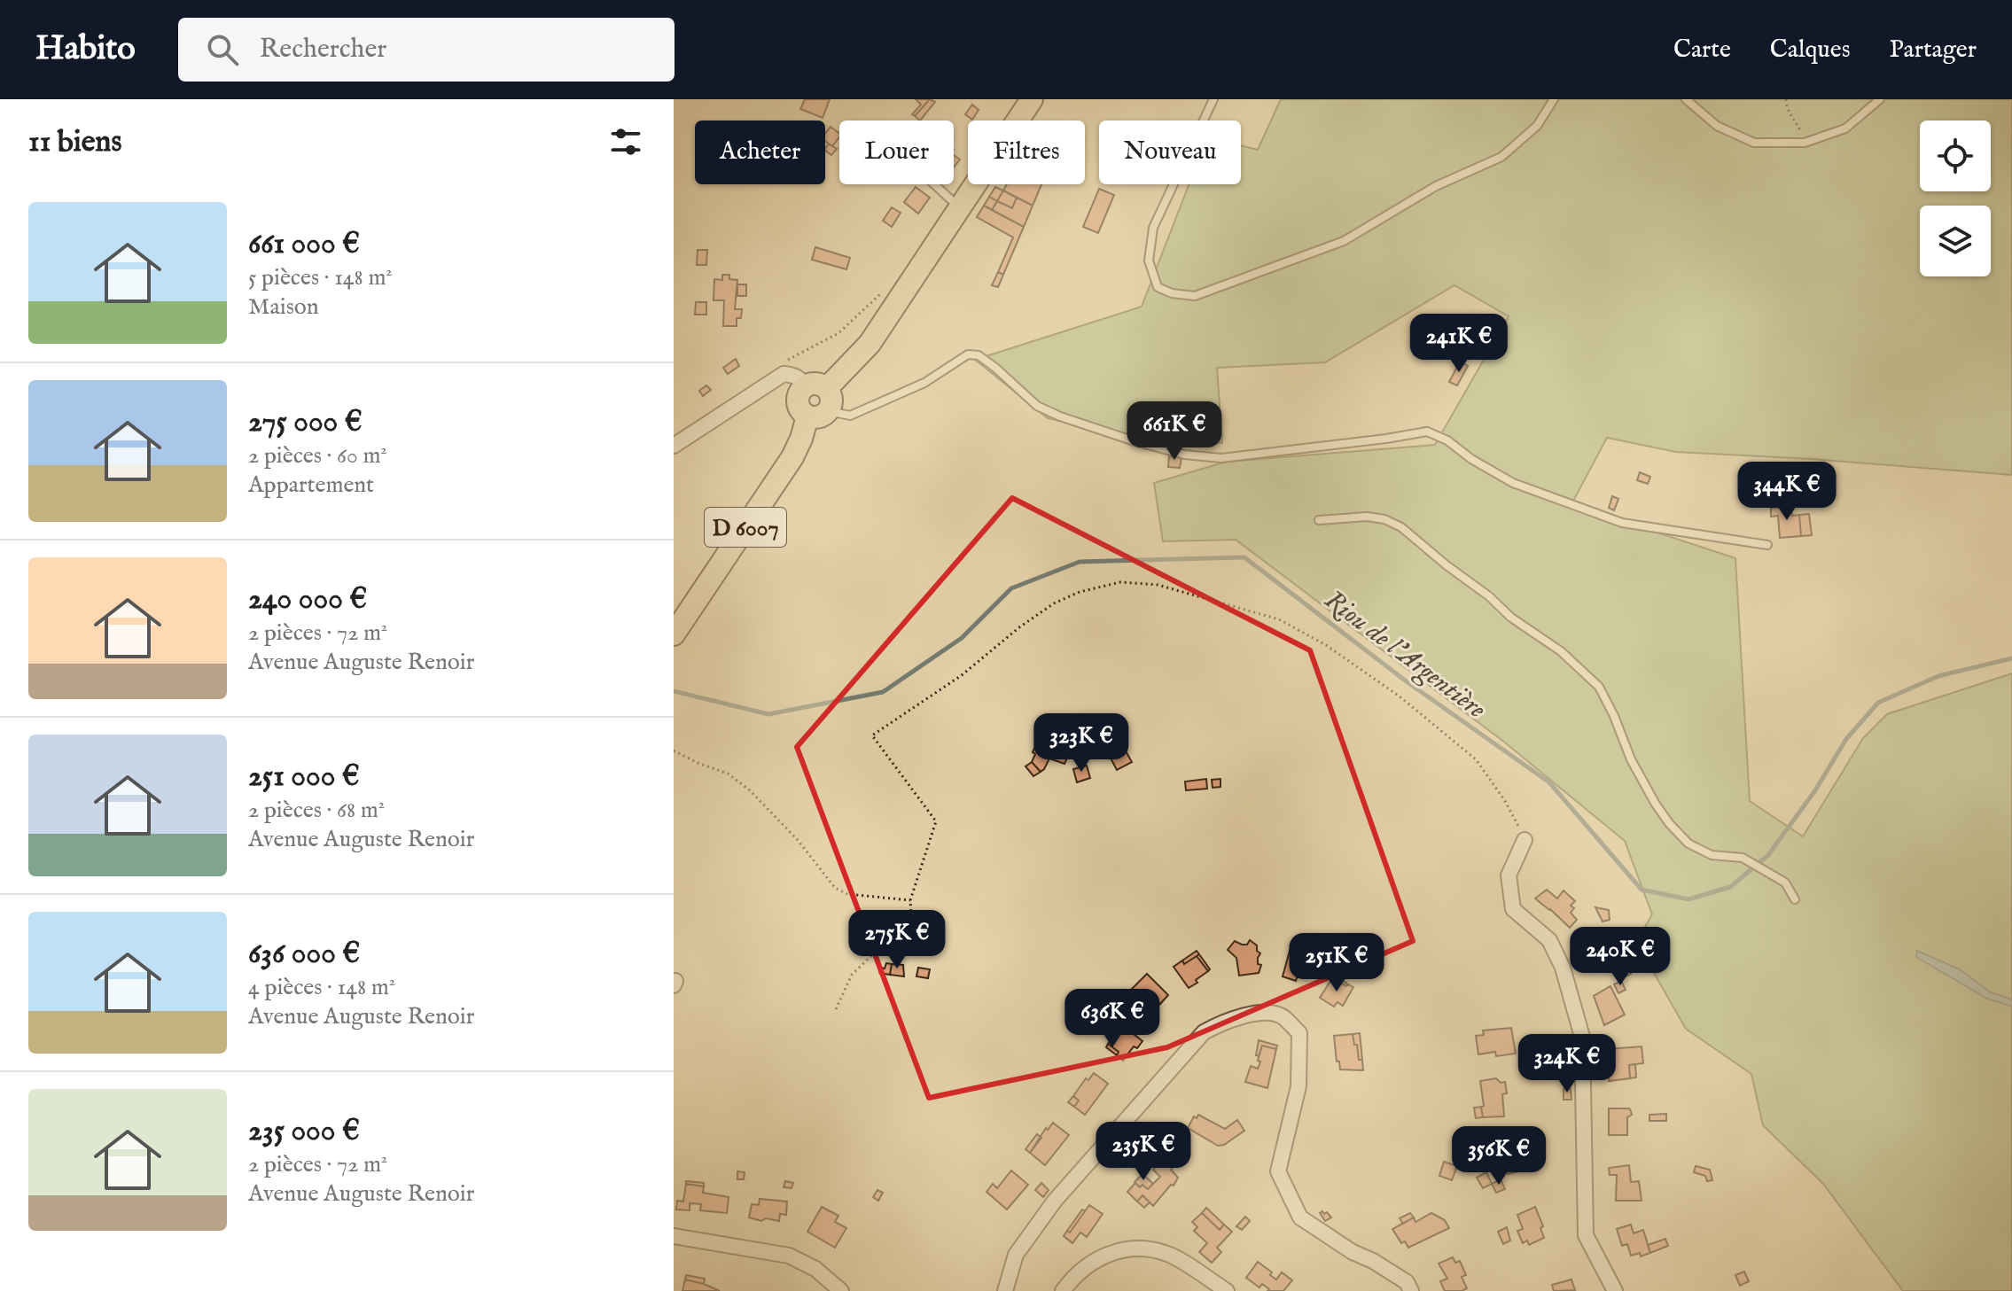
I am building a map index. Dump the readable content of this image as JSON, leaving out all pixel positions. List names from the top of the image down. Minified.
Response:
{"streets":{"main road":["D 6007"]},"water":["Riou de l'Argentière"],"page":{"header":"Habito","search":"Rechercher","nav":["Carte","Calques","Partager"],"heading":"11 biens","chip":["Acheter","Louer","Filtres","Nouveau"],"list":[{"name":"661 000 €","note":"5 pièces · 148 m² · Maison"},{"name":"275 000 €","note":"2 pièces · 60 m² · Appartement"},{"name":"240 000 €","note":"2 pièces · 72 m² · Avenue Auguste Renoir"},{"name":"251 000 €","note":"2 pièces · 68 m² · Avenue Auguste Renoir"},{"name":"636 000 €","note":"4 pièces · 148 m² · Avenue Auguste Renoir"},{"name":"235 000 €","note":"2 pièces · 72 m² · Avenue Auguste Renoir"}],"price":["241K €","661K €","344K €","323K €","275K €","240K €","251K €","636K €","324K €","235K €","356K €"]}}
